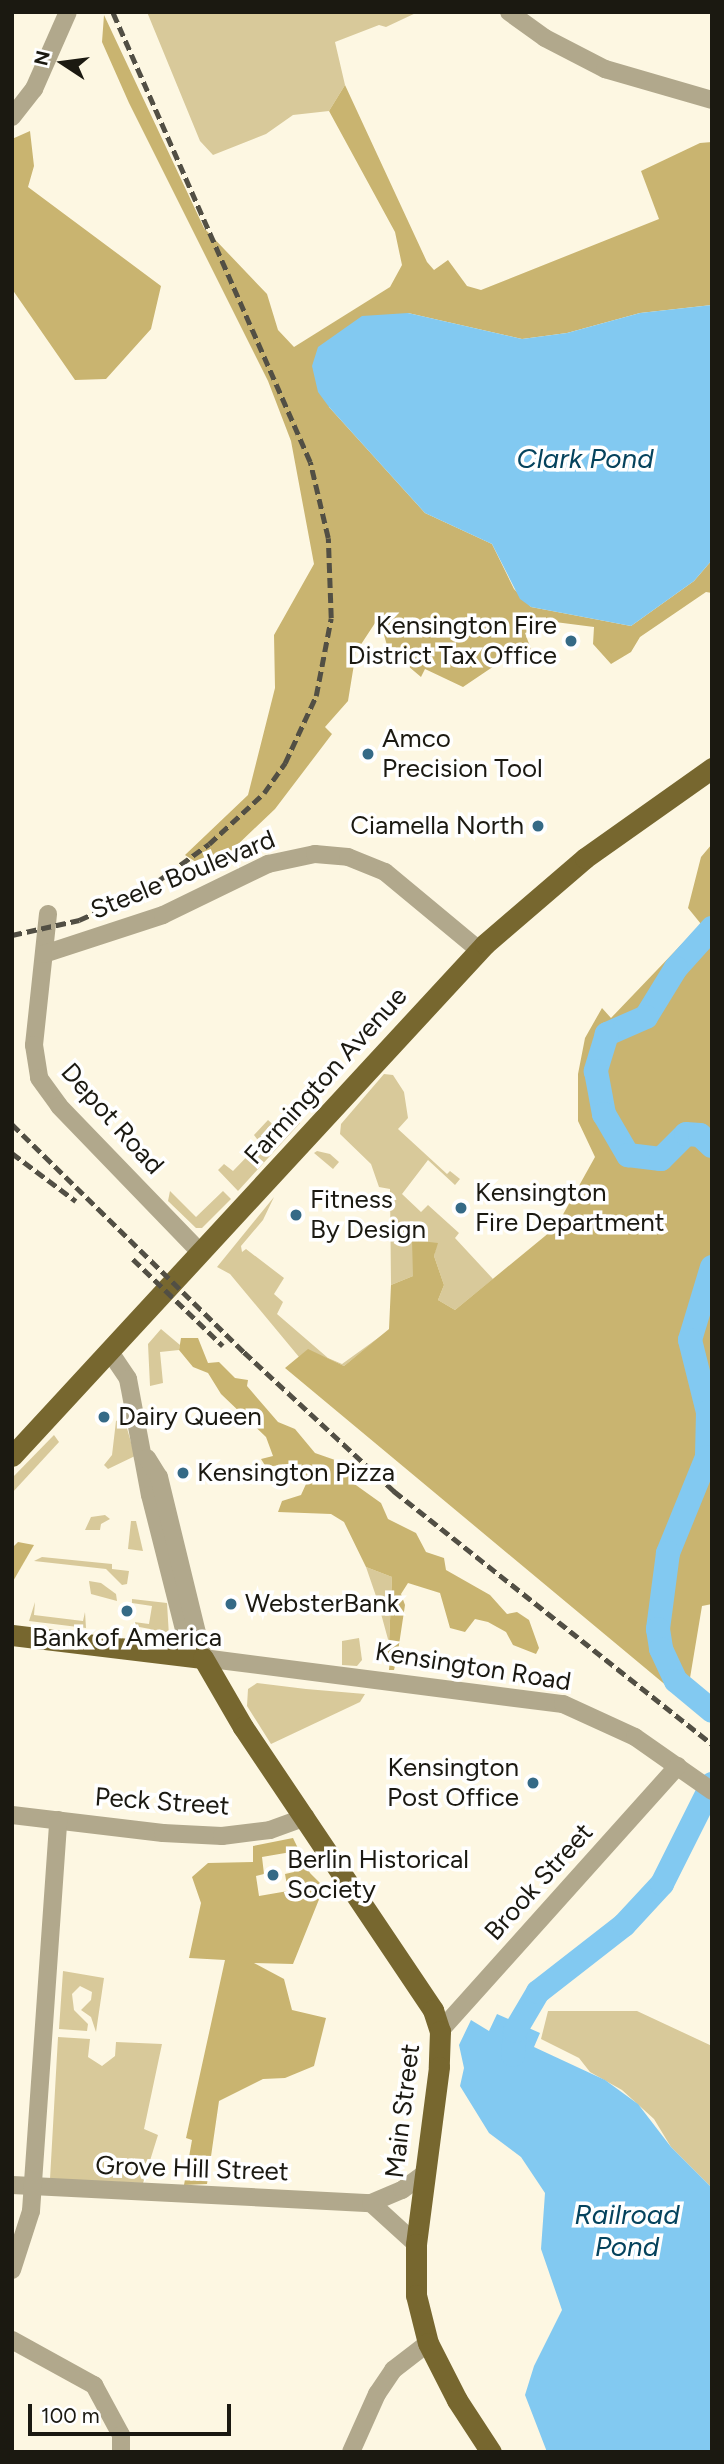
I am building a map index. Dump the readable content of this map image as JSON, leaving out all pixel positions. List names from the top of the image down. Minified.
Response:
{"streets":{"main road":["Farmington Avenue","Main Street"],"street":["Steele Boulevard","Depot Road","Kensington Road","Peck Street","Brook Street","Grove Hill Street"]},"crossings":[["Steele Boulevard","Farmington Avenue"],["Steele Boulevard","Depot Road"],["Farmington Avenue","Depot Road"],["Farmington Avenue","Main Street"],["Kensington Road","Brook Street"],["Kensington Road","Main Street"],["Peck Street","Main Street"],["Brook Street","Main Street"],["Main Street","Grove Hill Street"]],"water":["Clark Pond","Railroad Pond"],"places":["Kensington Fire District Tax Office","Amco Precision Tool","Ciamella North","Kensington Fire Department","Fitness By Design","Dairy Queen","Kensington Pizza","WebsterBank","Bank of America","Kensington Post Office","Berlin Historical Society"],"scale_bar":"100 m","north":"left"}
